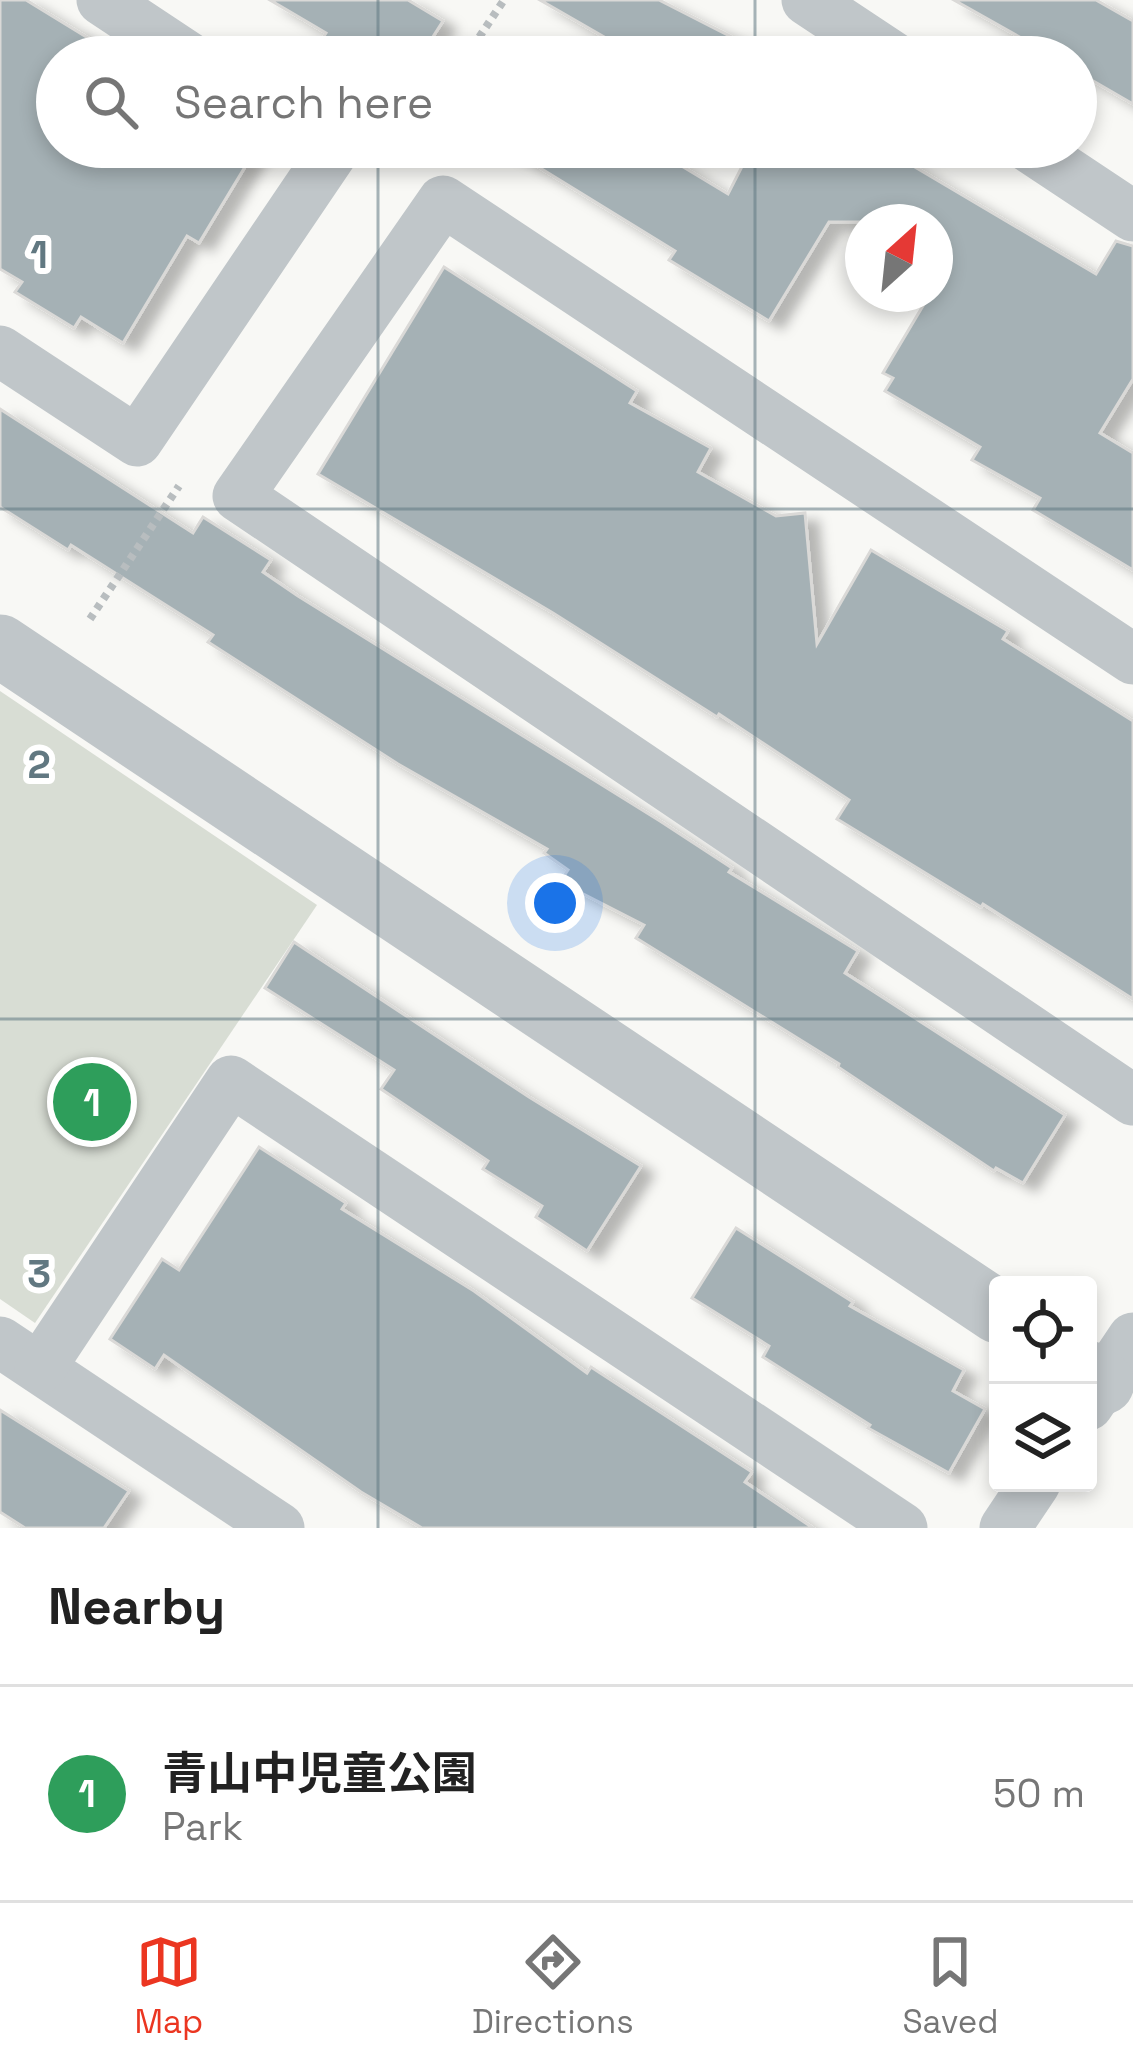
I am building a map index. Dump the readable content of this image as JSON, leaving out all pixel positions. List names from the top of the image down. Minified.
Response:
{"north":"top right","page":{"search":"Search here","pins":"1","heading":"Nearby","list":[{"mark":"1","name":"青山中児童公園","note":"Park","value":"50 m"}],"nav":["Map","Directions","Saved"]},"grid":{"rows":["1","2","3"]}}
